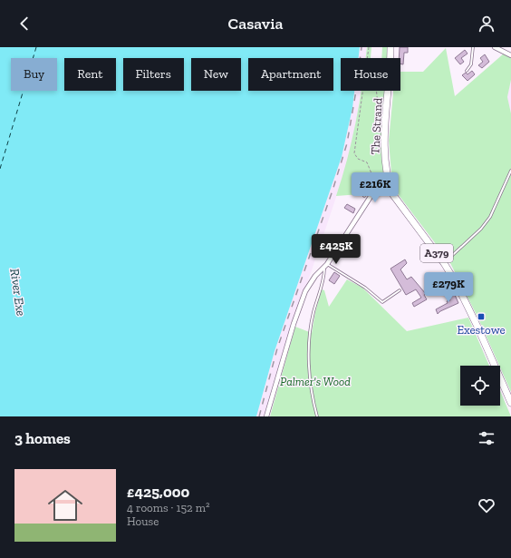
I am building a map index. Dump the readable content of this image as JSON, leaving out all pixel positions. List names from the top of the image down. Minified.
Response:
{"streets":{"main road":["The Strand","A379"]},"crossings":[["The Strand","A379"]],"water":["River Exe"],"parks":["Palmer's Wood"],"places":{"transit":["Exestowe"]},"page":{"header":"Casavia","chip":["Buy","Rent","Filters","New","Apartment","House"],"price":["£216K","£425K","£279K"],"heading":"3 homes","list":[{"name":"£425,000","note":"4 rooms · 152 m² · House"}]}}
